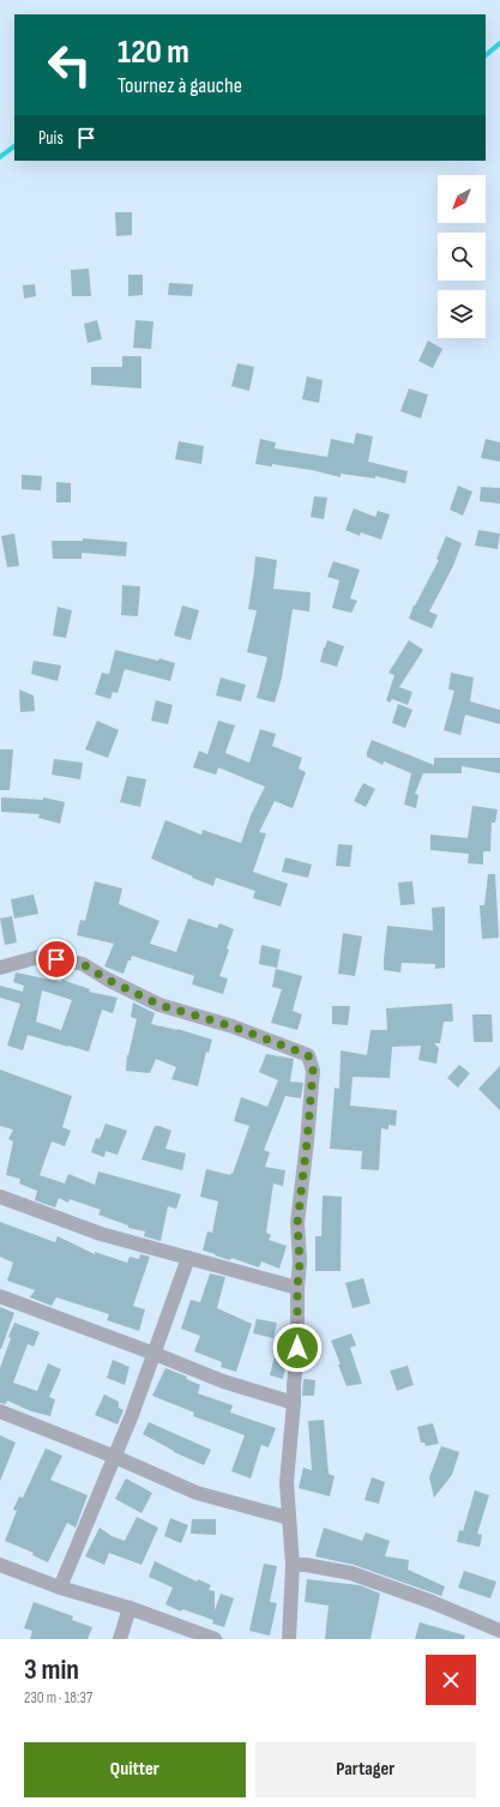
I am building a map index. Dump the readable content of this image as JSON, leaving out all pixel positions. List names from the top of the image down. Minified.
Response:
{"north":"bottom left","page":{"turn":["120 m","Tournez à gauche"],"then":"Puis","heading":["3 min","230 m · 18:37"],"buttons":["Quitter","Partager"]}}
